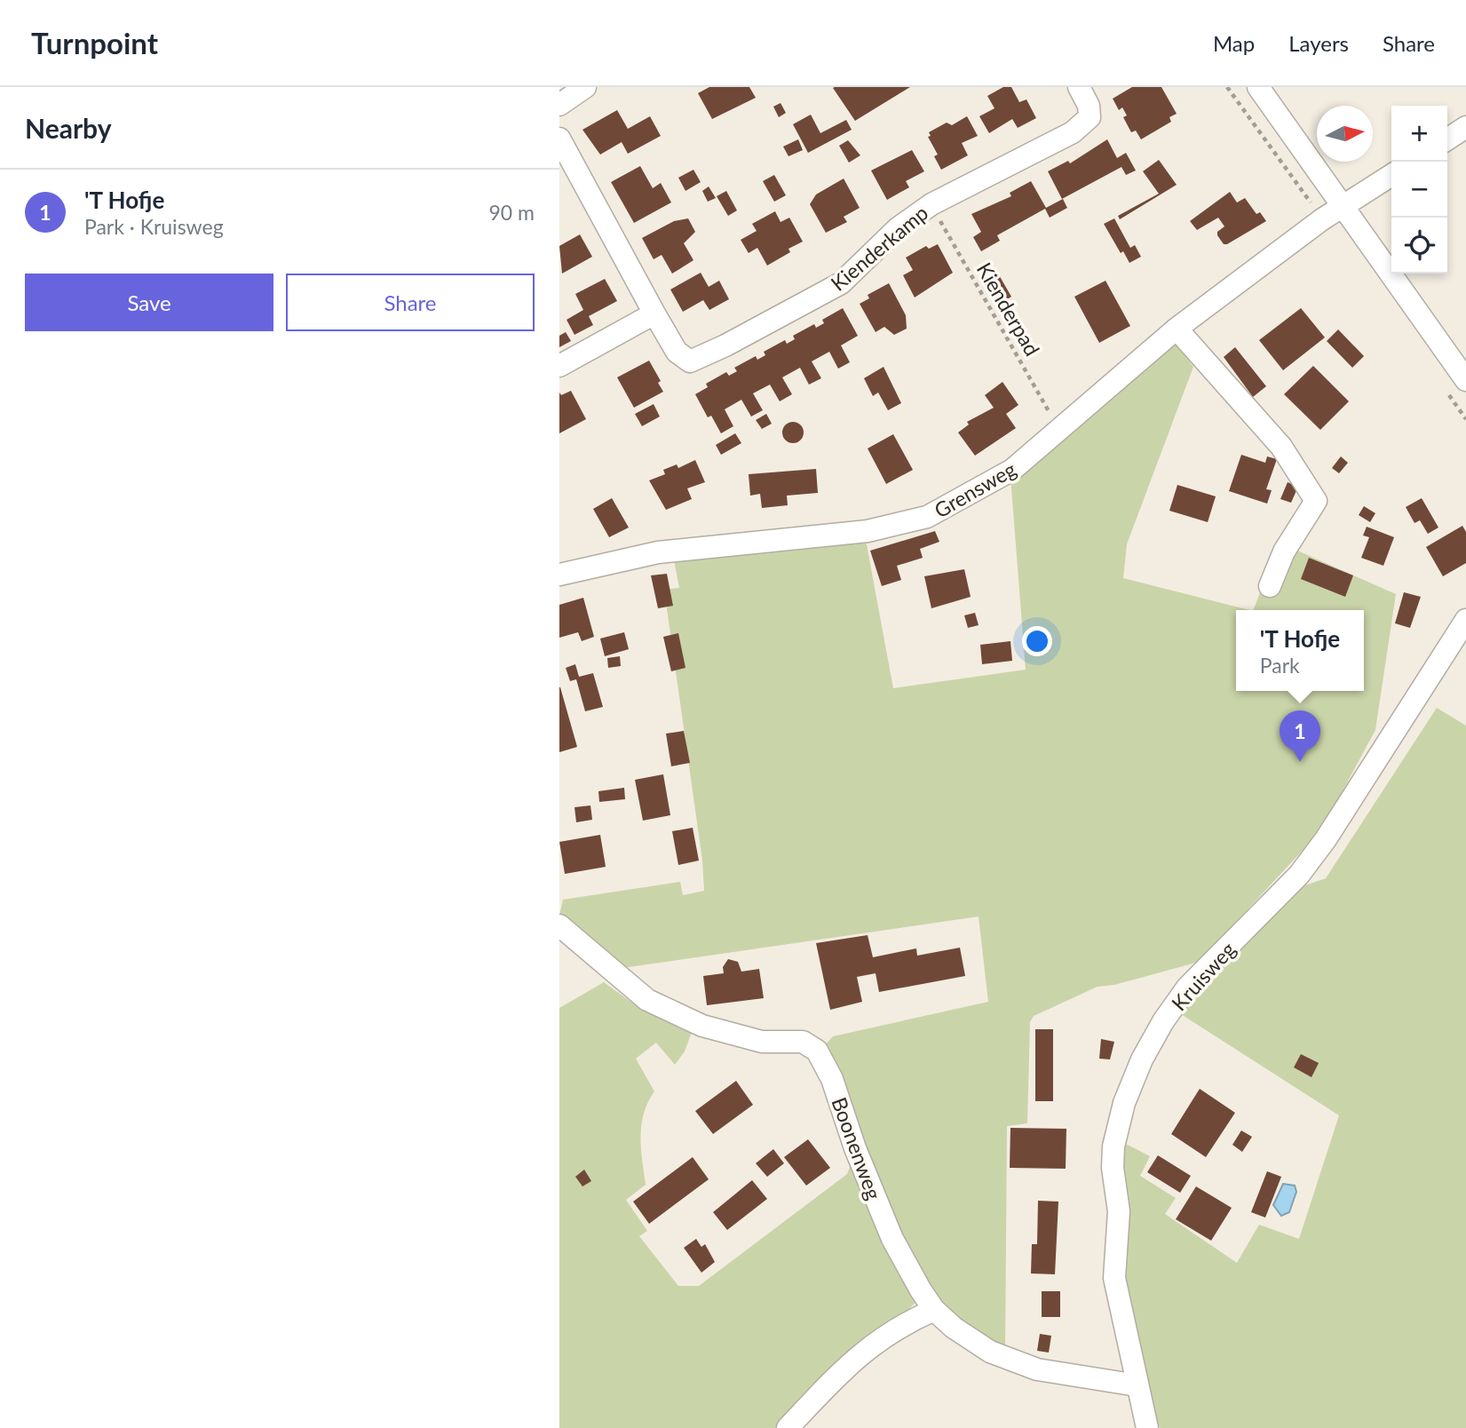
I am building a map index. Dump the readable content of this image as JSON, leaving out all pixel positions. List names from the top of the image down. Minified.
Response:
{"streets":{"street":["Kienderkamp","Grensweg","Kruisweg","Boonenweg"],"path":["Kienderpad"]},"crossings":[["Kienderkamp","Kienderpad"],["Kienderpad","Grensweg"],["Kruisweg","Boonenweg"]],"north":"right","page":{"header":"Turnpoint","nav":["Map","Layers","Share"],"heading":"Nearby","map_buttons":["+","−"],"list":[{"mark":"1","name":"'T Hofje","note":"Park · Kruisweg","value":"90 m"}],"buttons":["Save","Share"],"popup":["'T Hofje","Park"],"pins":"1"}}
